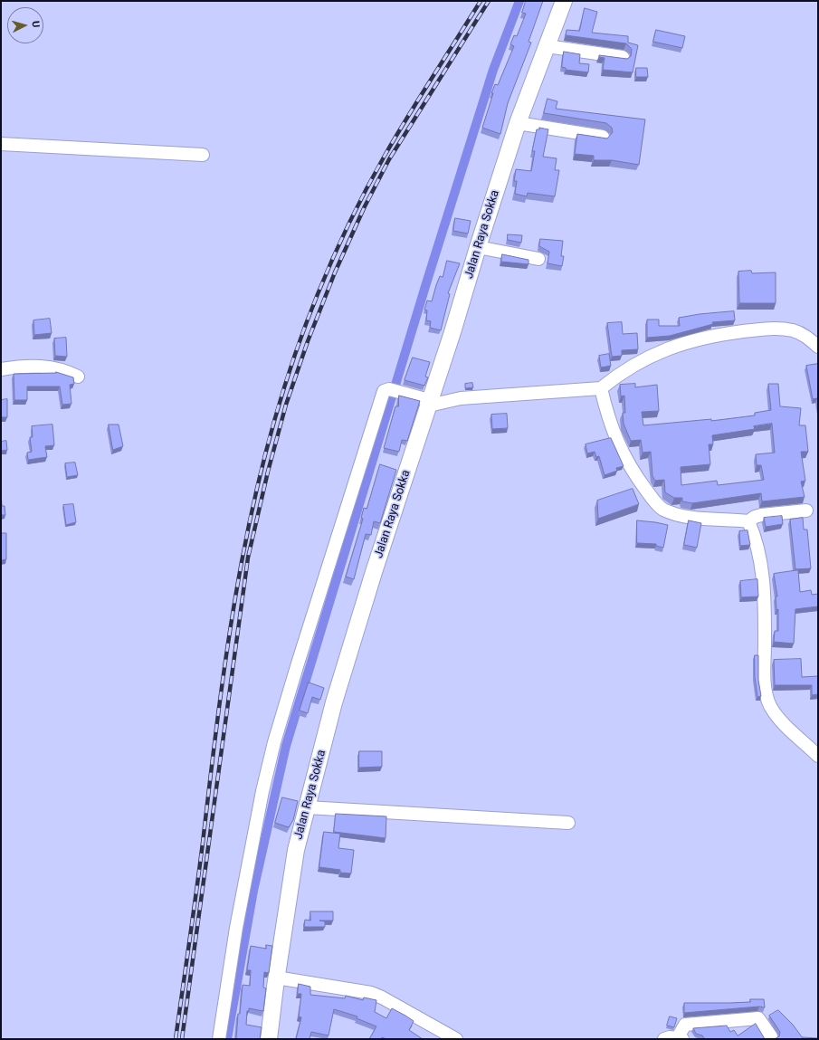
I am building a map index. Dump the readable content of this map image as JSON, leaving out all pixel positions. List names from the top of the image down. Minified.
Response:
{"streets":{"main road":["Jalan Raya Sokka"]},"north":"right"}
